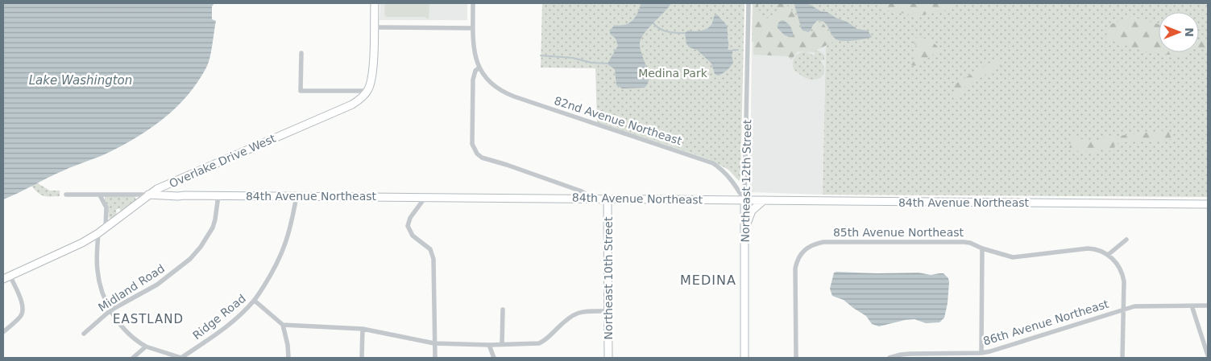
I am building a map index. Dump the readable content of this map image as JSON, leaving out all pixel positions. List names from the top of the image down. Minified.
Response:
{"streets":{"main road":["Overlake Drive West","Northeast 12th Street","84th Avenue Northeast","Northeast 10th Street"],"street":["82nd Avenue Northeast","85th Avenue Northeast","Midland Road","Ridge Road","86th Avenue Northeast"]},"crossings":[["82nd Avenue Northeast","Northeast 12th Street"],["82nd Avenue Northeast","84th Avenue Northeast"],["Overlake Drive West","84th Avenue Northeast"],["Northeast 12th Street","84th Avenue Northeast"],["84th Avenue Northeast","Northeast 10th Street"],["84th Avenue Northeast","Midland Road"],["84th Avenue Northeast","Ridge Road"]],"districts":["MEDINA","EASTLAND"],"water":["Lake Washington"],"parks":["Medina Park"],"north":"right"}
